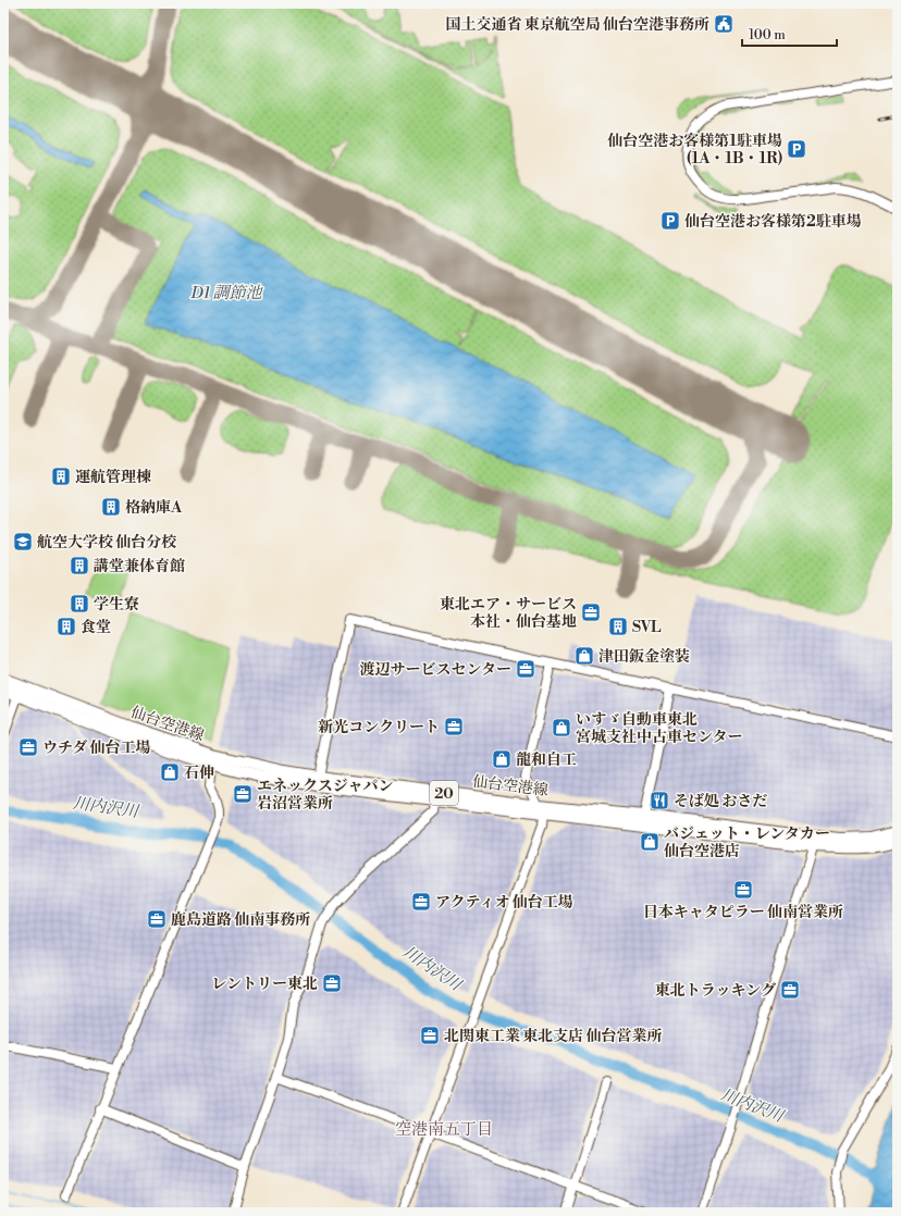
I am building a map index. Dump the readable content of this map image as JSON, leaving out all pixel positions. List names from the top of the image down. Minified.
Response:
{"streets":{"main road":["仙台空港線","20"]},"districts":["空港南五丁目"],"water":["D1 調節池","川内沢川"],"places":{"public building":["国土交通省 東京航空局 仙台空港事務所"],"parking":["仙台空港お客様第1駐車場 (1A・1B・1R)","仙台空港お客様第2駐車場"],"building":["運航管理棟","格納庫A","講堂兼体育館","学生寮","食堂","SVL"],"school or university":["航空大学校 仙台分校"],"office":["東北エア・サービス 本社・仙台基地","渡辺サービスセンター","新光コンクリート","ウチダ 仙台工場","エネックスジャパン 岩沼営業所","日本キャタピラー 仙南営業所","アクティオ 仙台工場","鹿島道路 仙南事務所","レントリー東北","東北トラッキング","北関東工業 東北支店 仙台営業所"],"shop":["津田鈑金塗装","いすゞ自動車東北 宮城支社中古車センター","龍和自工","石伸","バジェット・レンタカー 仙台空港店"],"restaurant":["そば処 おさだ"]},"scale_bar":"100 m"}
